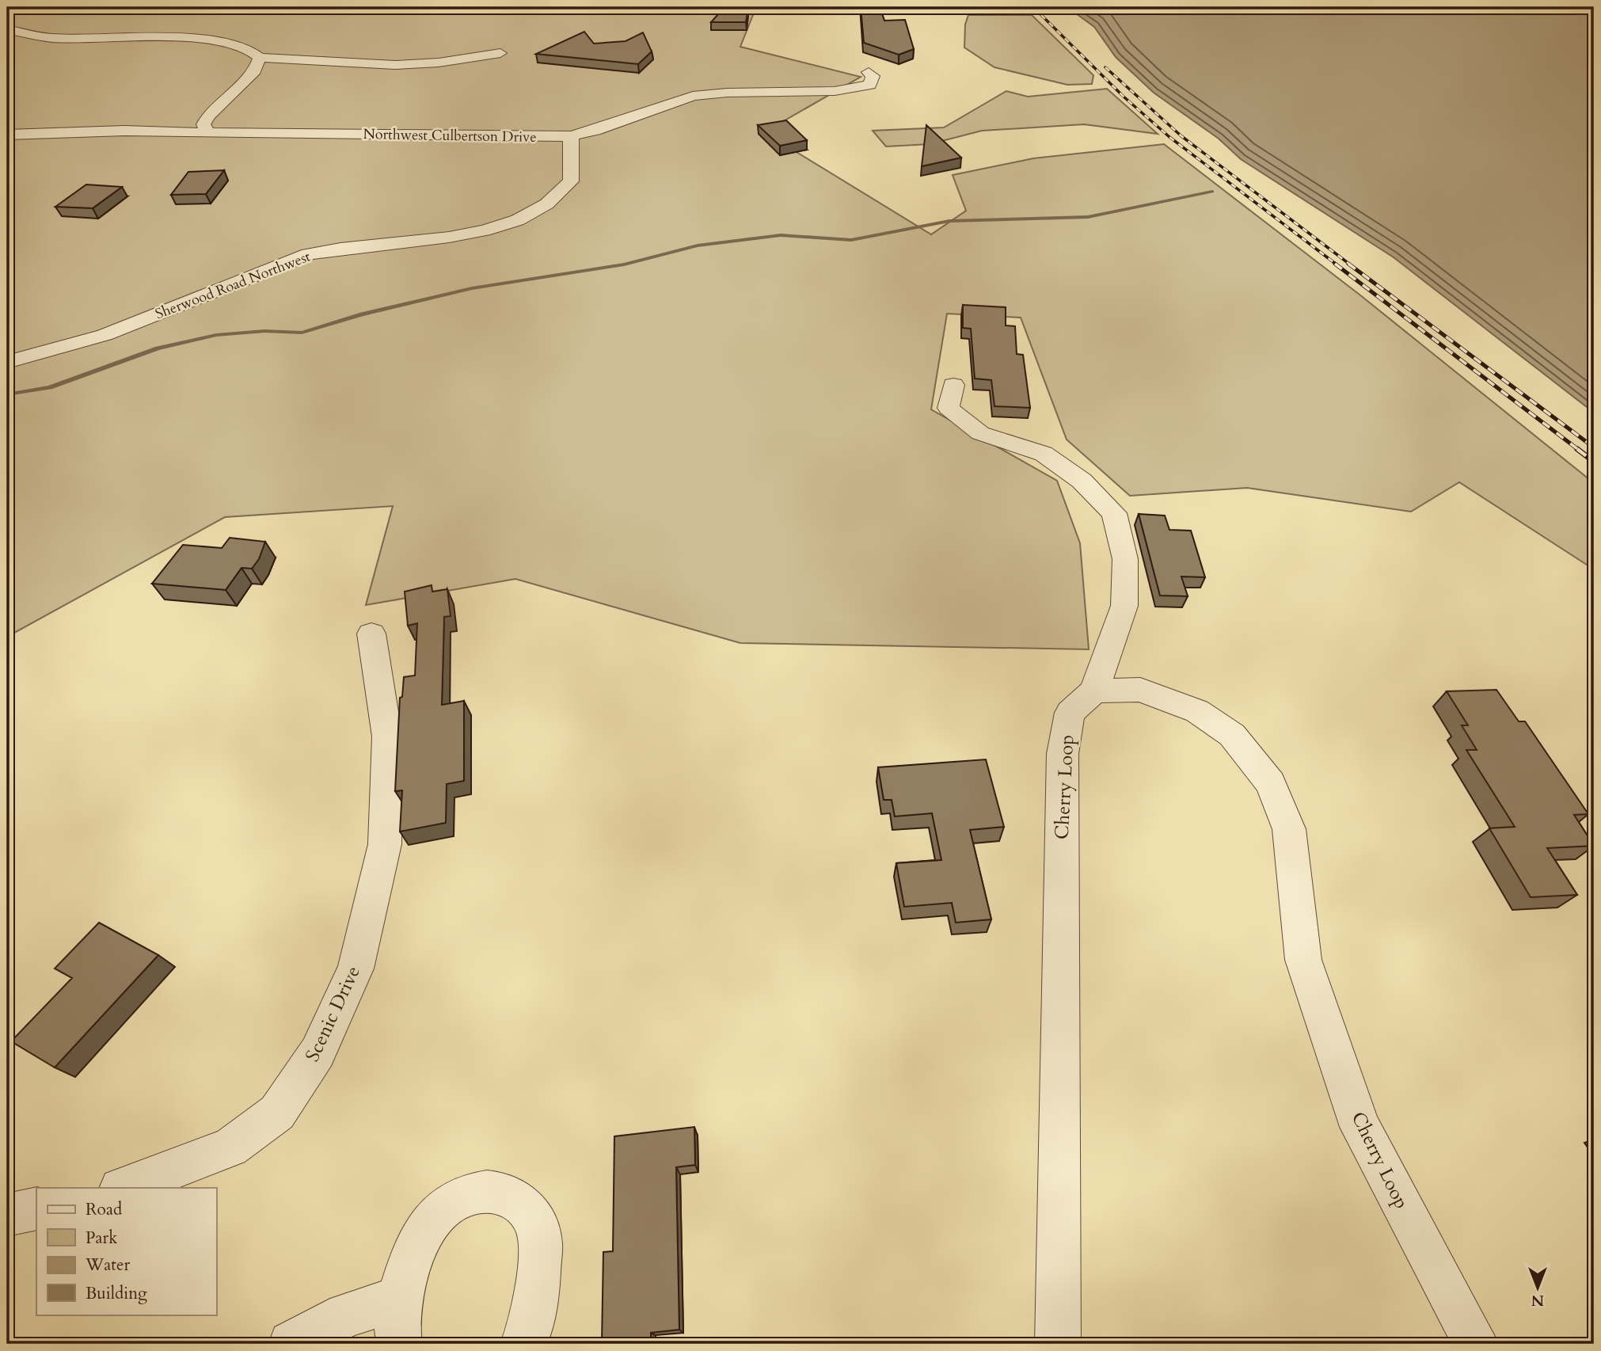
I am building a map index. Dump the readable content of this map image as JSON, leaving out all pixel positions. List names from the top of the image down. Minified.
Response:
{"streets":{"street":["Northwest Culbertson Drive","Sherwood Road Northwest","Cherry Loop","Scenic Drive"]},"crossings":[["Northwest Culbertson Drive","Sherwood Road Northwest"]],"legend":["Road","Park","Water","Building"],"north":"bottom"}
